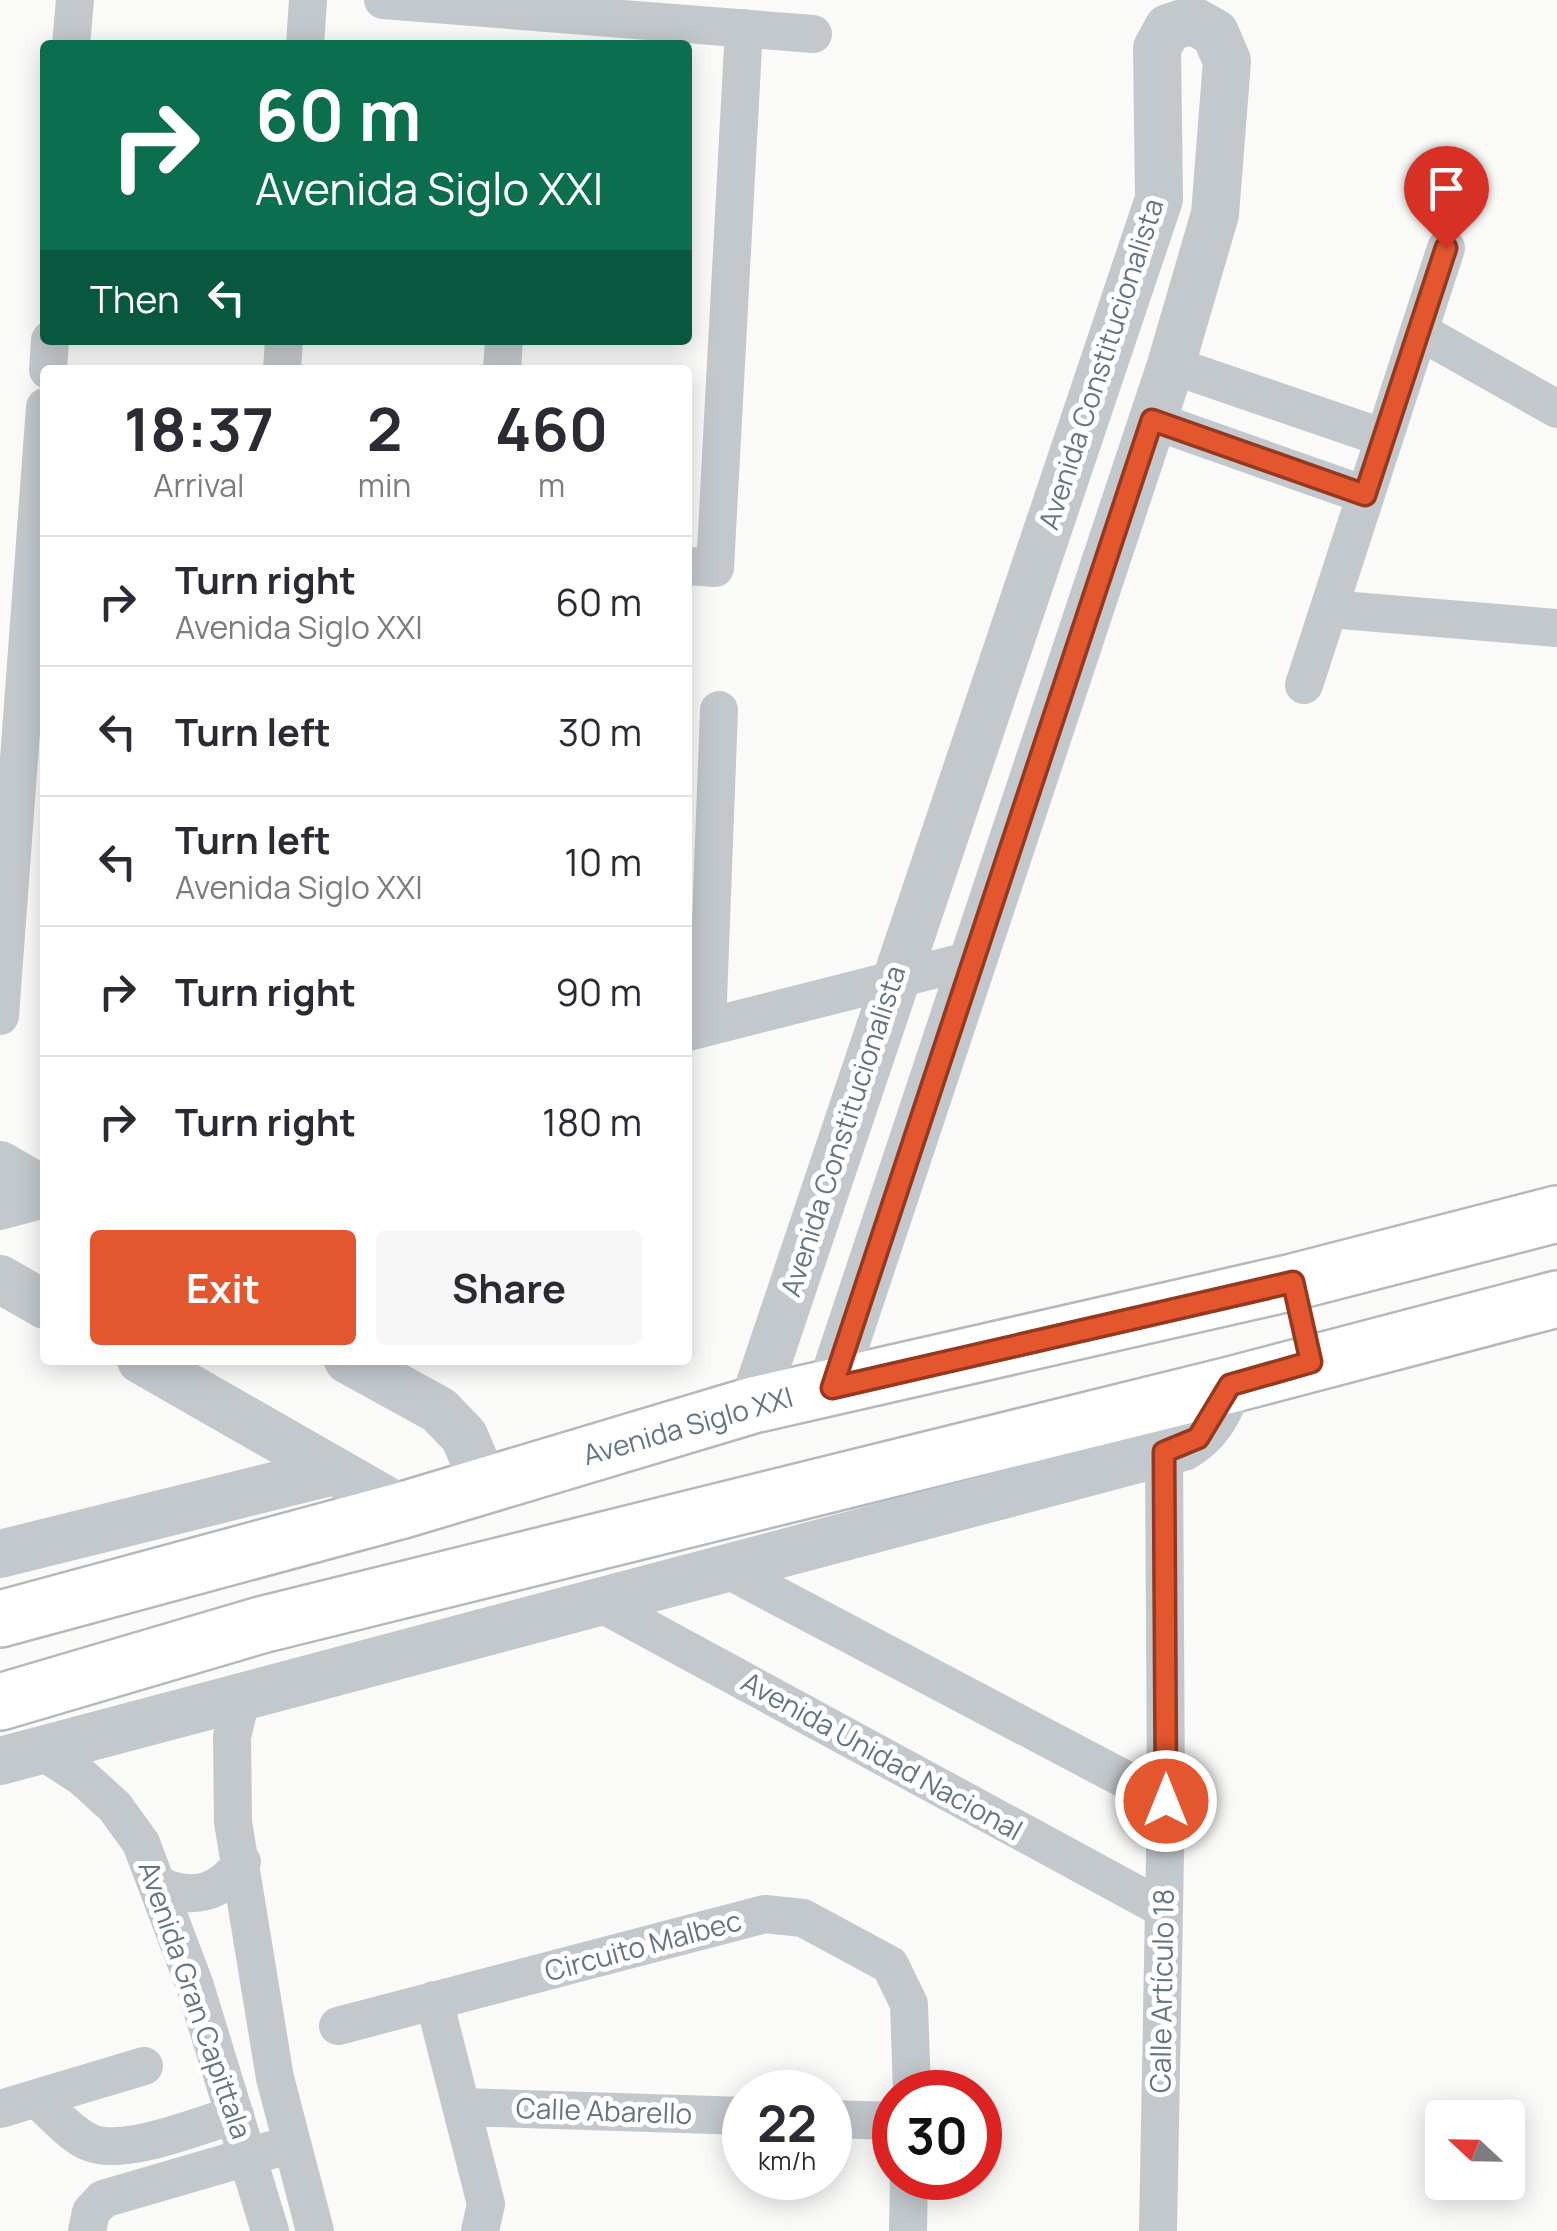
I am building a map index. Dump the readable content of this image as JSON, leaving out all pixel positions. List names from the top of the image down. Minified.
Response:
{"streets":{"highway":["Avenida Siglo XXI"],"street":["Avenida Constitucionalista","Avenida Unidad Nacional","Circuito Malbec","Calle Artículo 18","Avenida Gran Capittala","Calle Abarello"]},"crossings":[["Avenida Constitucionalista","Avenida Siglo XXI"],["Avenida Unidad Nacional","Calle Artículo 18"]],"north":"left","page":{"turn":["60 m","Avenida Siglo XXI"],"then":"Then","eta":["18:37","Arrival","2","min","460","m"],"list":[{"name":"Turn right","note":"Avenida Siglo XXI","value":"60 m"},{"name":"Turn left","value":"30 m"},{"name":"Turn left","note":"Avenida Siglo XXI","value":"10 m"},{"name":"Turn right","value":"90 m"},{"name":"Turn right","value":"180 m"}],"buttons":["Exit","Share"],"speed":"22 km/h","limit":"30"}}
